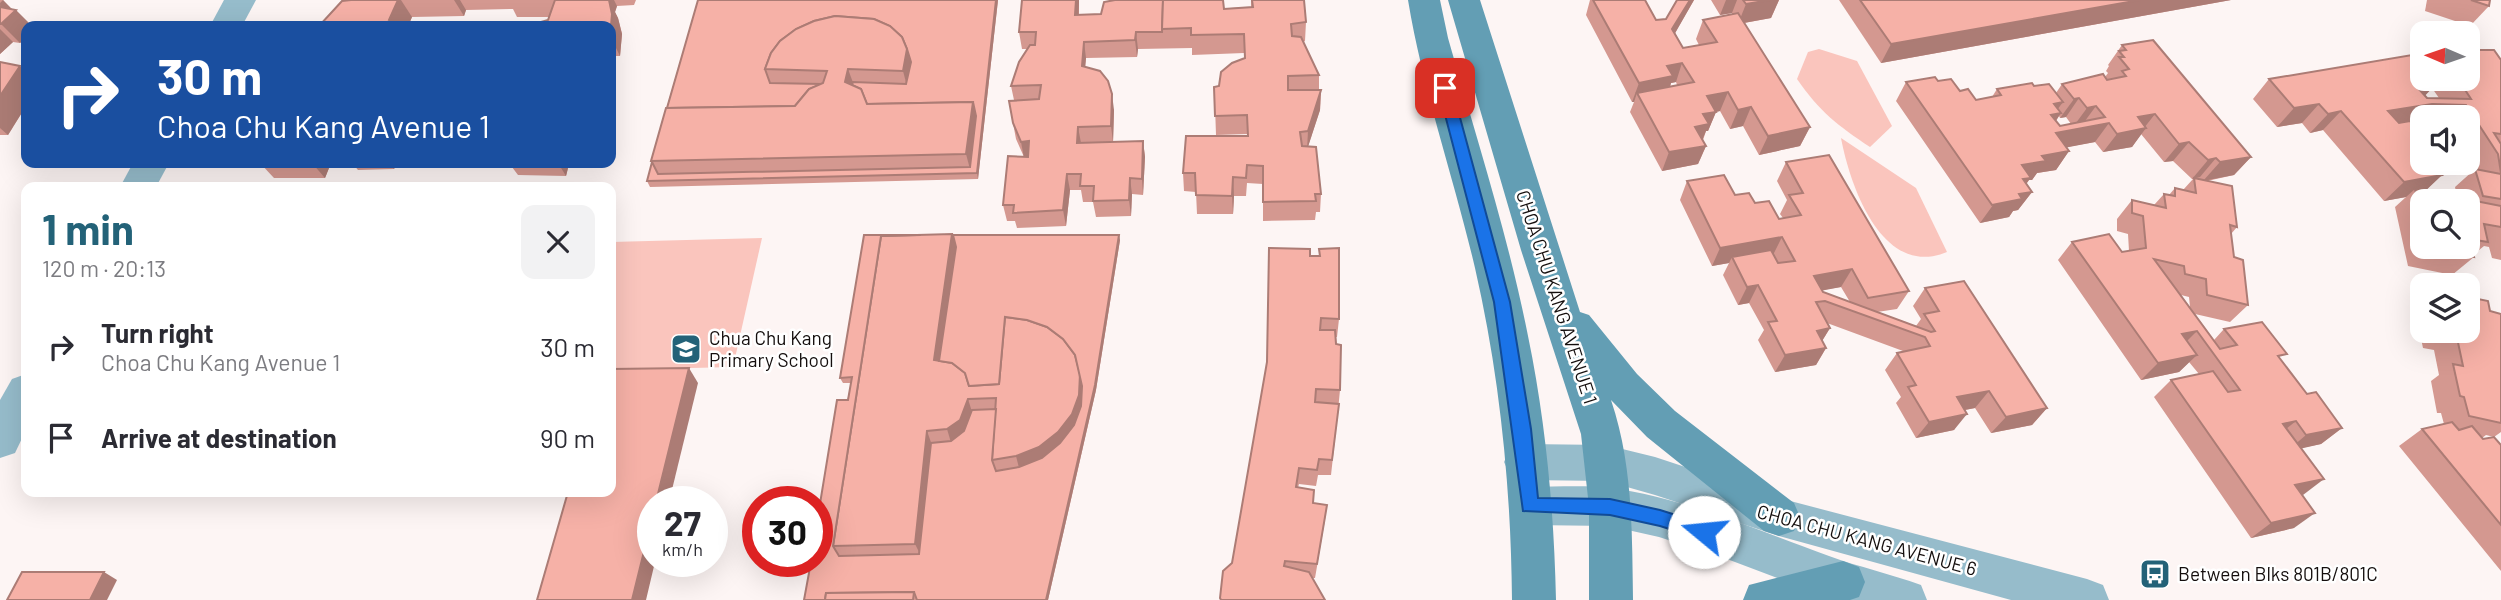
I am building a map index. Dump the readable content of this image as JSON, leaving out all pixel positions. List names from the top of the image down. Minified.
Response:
{"streets":{"street":["CHOA CHU KANG AVENUE 1","CHOA CHU KANG AVENUE 6"]},"crossings":[["CHOA CHU KANG AVENUE 1","CHOA CHU KANG AVENUE 6"]],"places":{"school or university":["Chua Chu Kang Primary School"],"bus stop":["Between Blks 801B/801C"]},"north":"left","page":{"turn":["30 m","Choa Chu Kang Avenue 1"],"heading":["1 min","120 m · 20:13"],"list":[{"name":"Turn right","note":"Choa Chu Kang Avenue 1","value":"30 m"},{"name":"Arrive at destination","value":"90 m"}],"speed":"27 km/h","limit":"30"}}
